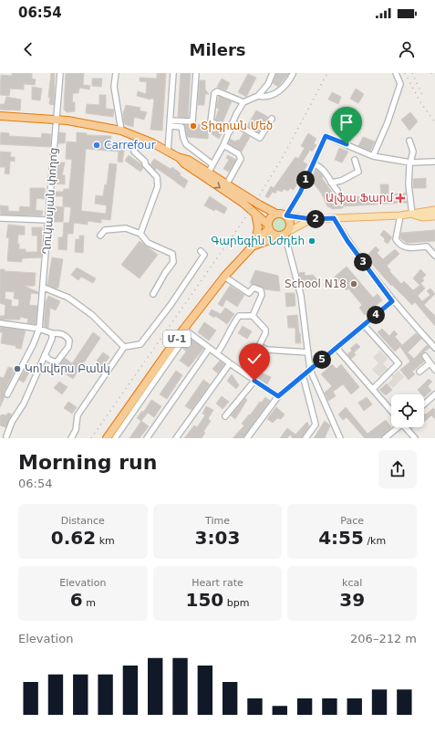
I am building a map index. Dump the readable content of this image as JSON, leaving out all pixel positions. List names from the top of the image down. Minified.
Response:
{"streets":{"highway":["Մ-1"],"street":["Ղուկասյան փողոց"]},"places":{"other":["Տիգրան Մեծ","Carrefour","Գարեգին Նժդեհ","School N18","Կոնվերս Բանկ"],"health":["Ալֆա Ֆարմ"]},"page":{"status":"06:54","header":"Milers","pins":["1","2","3","4","5"],"heading":["Morning run","06:54"],"stats":[["Distance","0.62 km"],["Time","3:03"],["Pace","4:55 /km"],["Elevation","6 m"],["Heart rate","150 bpm"],["kcal","39"]],"chart":["Elevation","206–212 m"]}}
